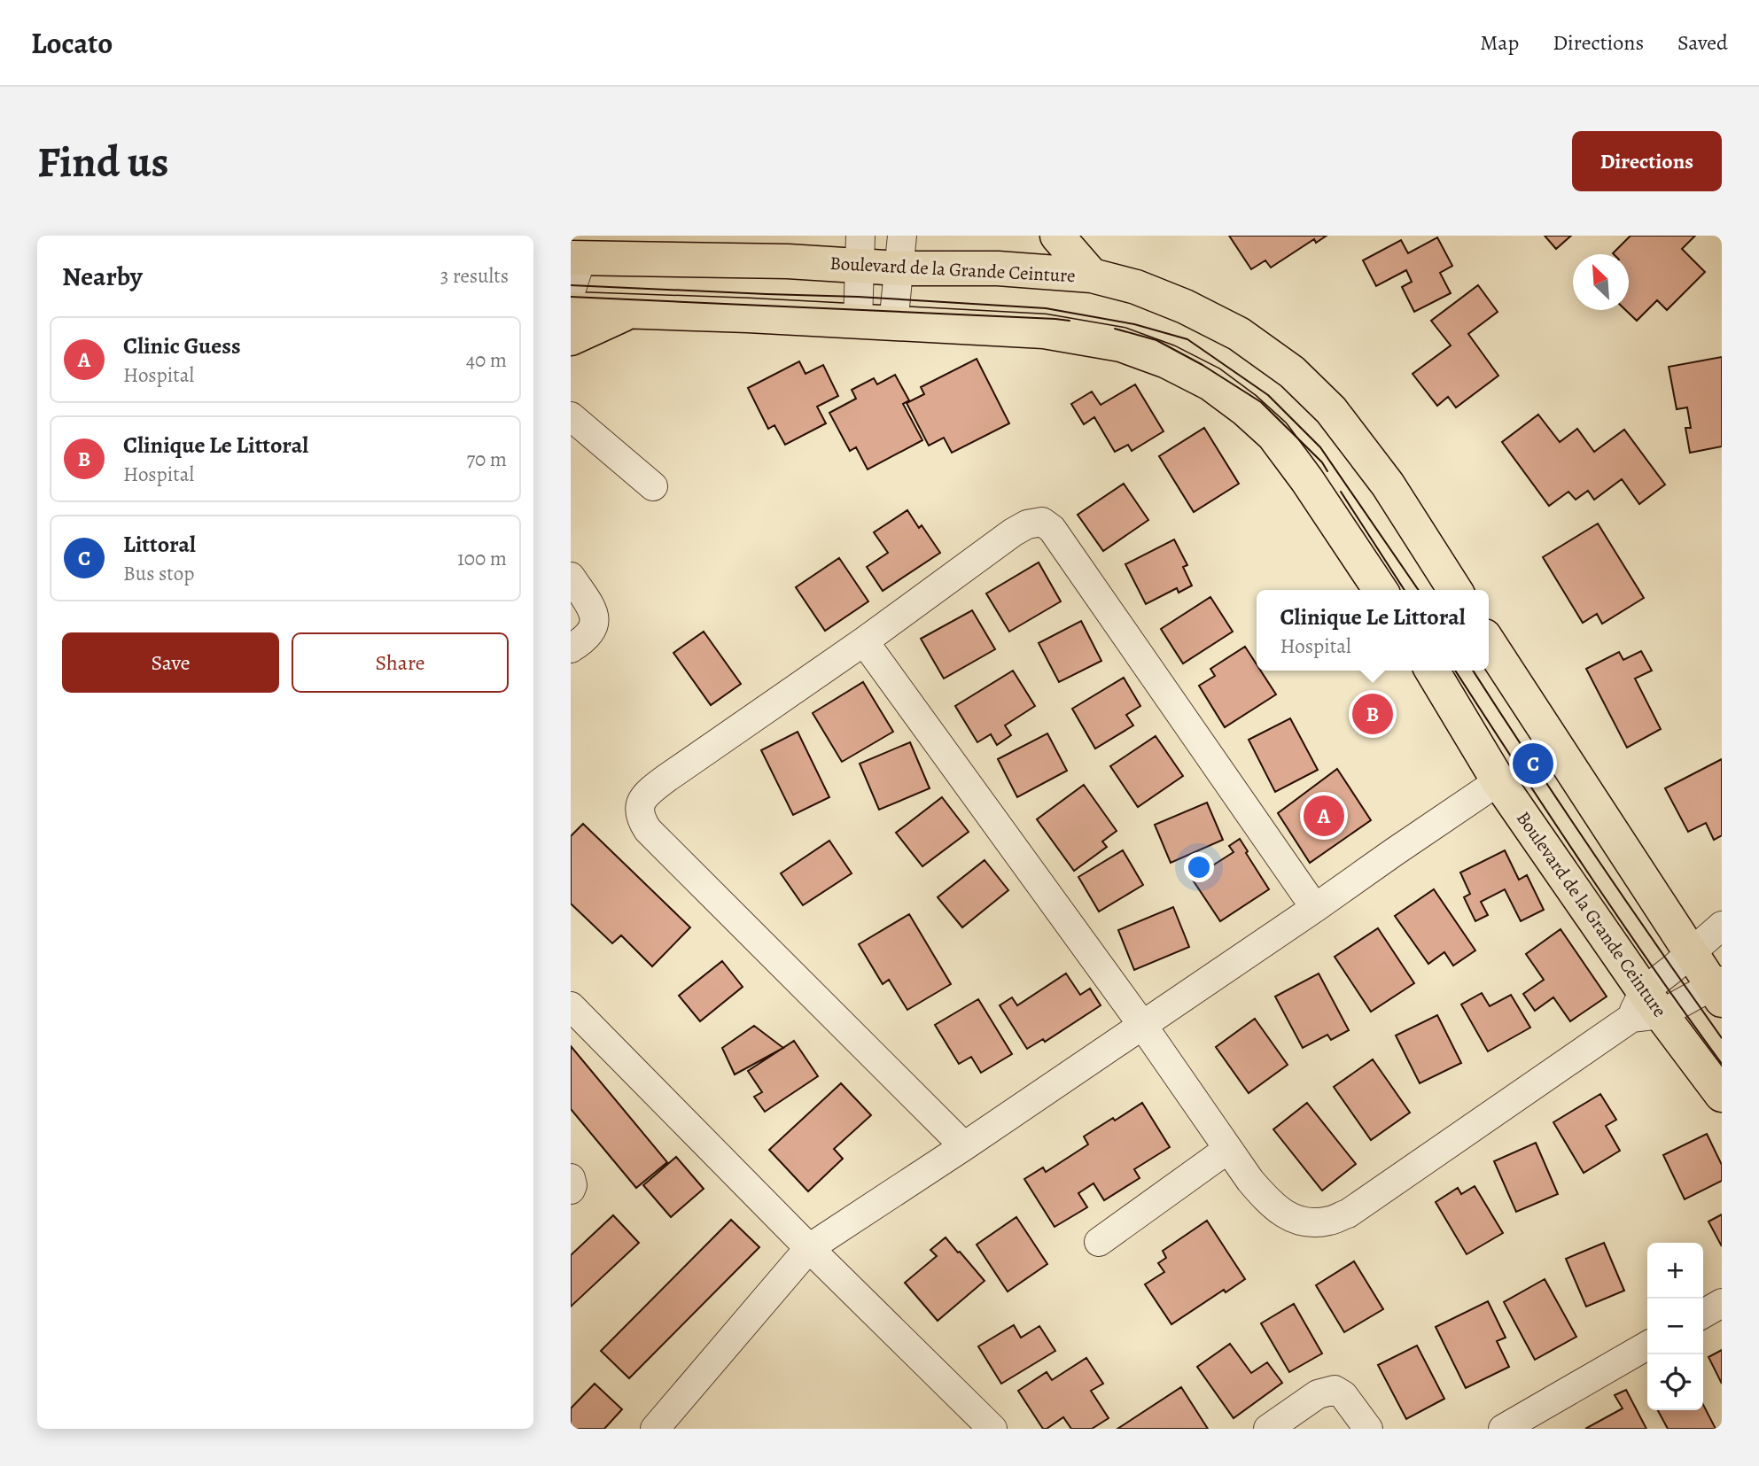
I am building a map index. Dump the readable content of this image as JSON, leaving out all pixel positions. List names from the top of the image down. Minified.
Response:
{"streets":{"main road":["Boulevard de la Grande Ceinture"]},"north":"top left","page":{"header":"Locato","nav":["Map","Directions","Saved"],"buttons":["Directions",["Save","Share"]],"title":"Find us","heading":["Nearby","3 results"],"list":[{"mark":"A","name":"Clinic Guess","note":"Hospital","value":"40 m"},{"mark":"B","name":"Clinique Le Littoral","note":"Hospital","value":"70 m"},{"mark":"C","name":"Littoral","note":"Bus stop","value":"100 m"}],"popup":["Clinique Le Littoral","Hospital"],"pins":["B","C","A"],"map_buttons":["+","−"]}}
